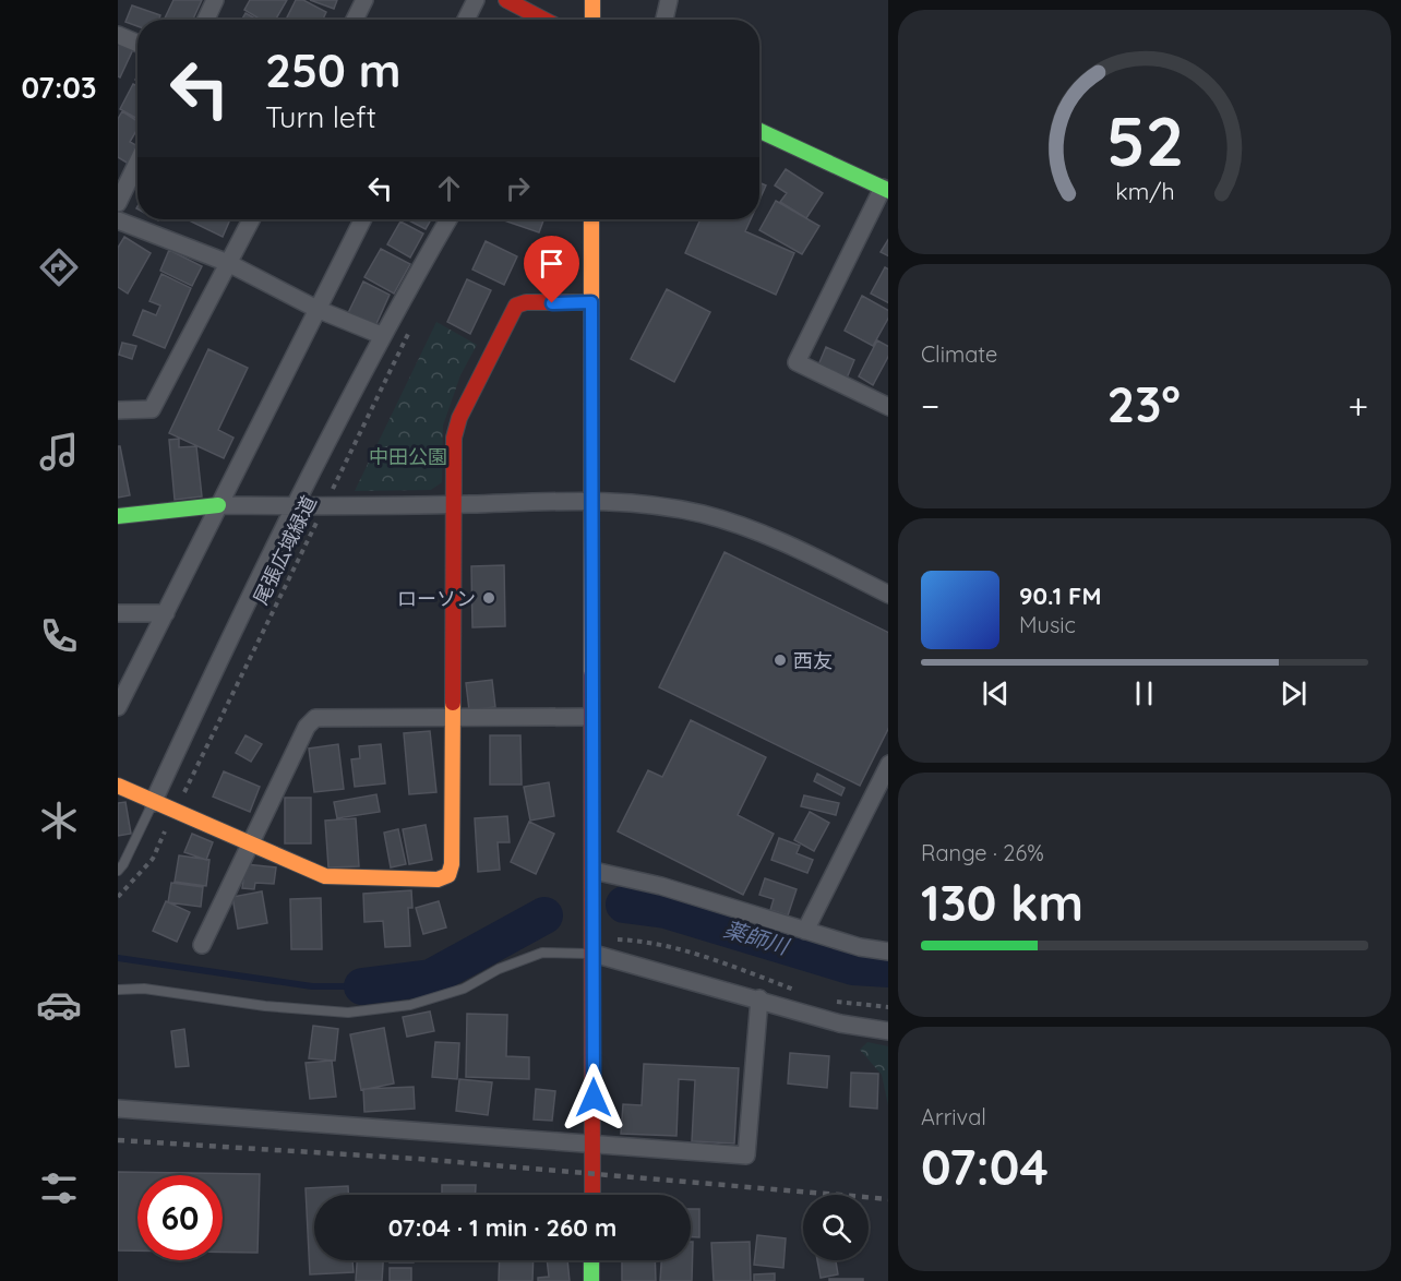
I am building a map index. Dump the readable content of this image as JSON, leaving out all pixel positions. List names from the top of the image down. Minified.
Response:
{"streets":{"path":["尾張広域緑道"]},"water":["薬師川"],"parks":["中田公園"],"places":["ローソン","西友"],"page":{"tabs":"07:03","turn":["250 m","Turn left"],"tile":["Climate",["Range · 26%","130 km"],["Arrival","07:04"]],"heat":["−","23°","+"],"song":["90.1 FM","Music"],"limit":"60","trip":"07:04 · 1 min · 260 m","gauge":["52","km/h"]}}
